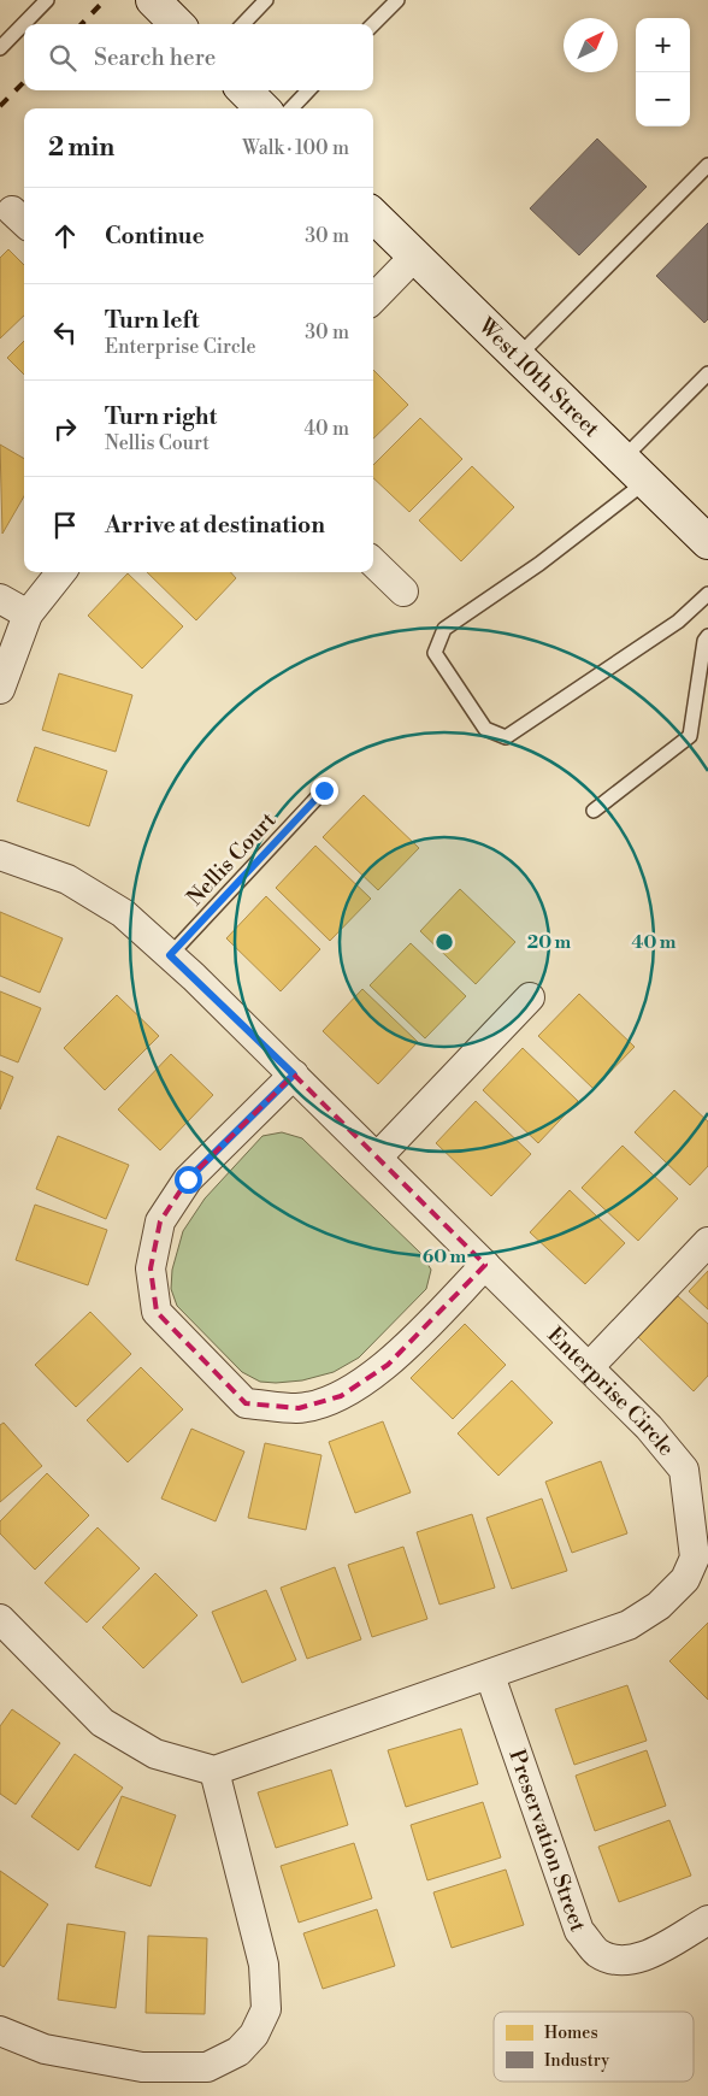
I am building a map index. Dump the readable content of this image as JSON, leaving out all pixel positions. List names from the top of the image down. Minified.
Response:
{"streets":{"main road":["West 10th Street"],"street":["Enterprise Circle","Preservation Street"],"lane":["Nellis Court"]},"crossings":[["Nellis Court","Enterprise Circle"],["Enterprise Circle","Preservation Street"]],"legend":["Homes","Industry"],"north":"top right","page":{"map_buttons":["+","−"],"search":"Search here","heading":["2 min","Walk · 100 m"],"list":[["Continue","30 m"],["Turn left","Enterprise Circle","30 m"],["Turn right","Nellis Court","40 m"],"Arrive at destination"]},"rings":["20 m","40 m","60 m"]}
